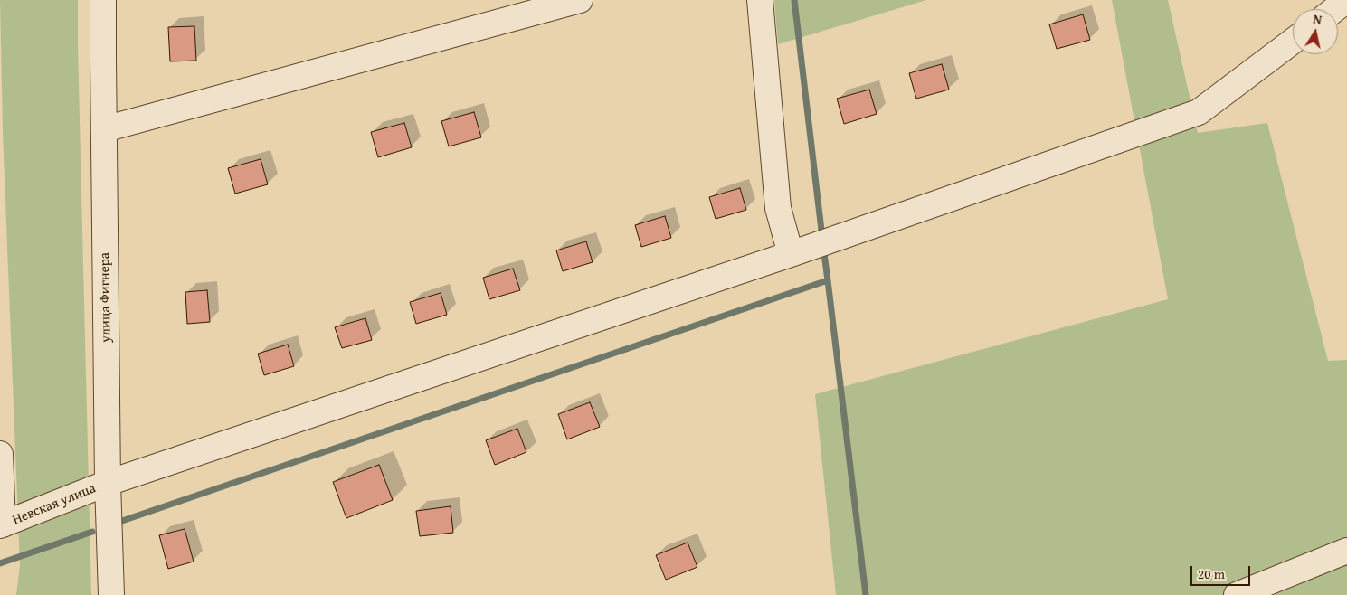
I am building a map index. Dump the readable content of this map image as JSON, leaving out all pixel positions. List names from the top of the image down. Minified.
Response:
{"streets":{"street":["улица Фигнера","Невская улица"]},"crossings":[["улица Фигнера","Невская улица"]],"scale_bar":"20 m","north":"top"}
